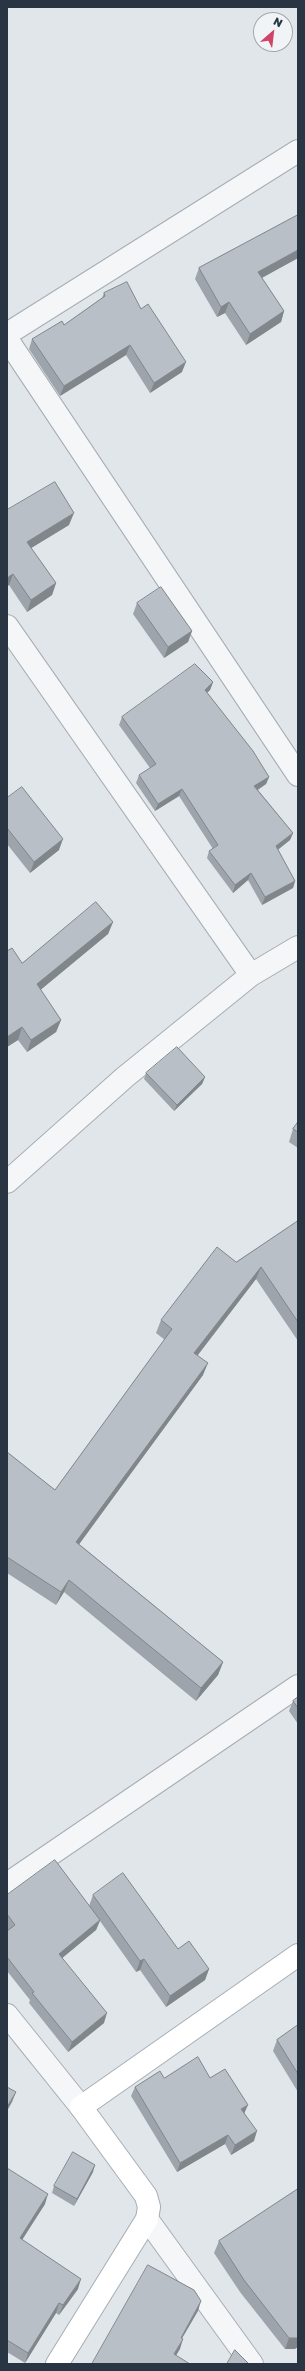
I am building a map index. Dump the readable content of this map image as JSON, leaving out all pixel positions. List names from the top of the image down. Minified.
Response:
{"north":"top right"}
